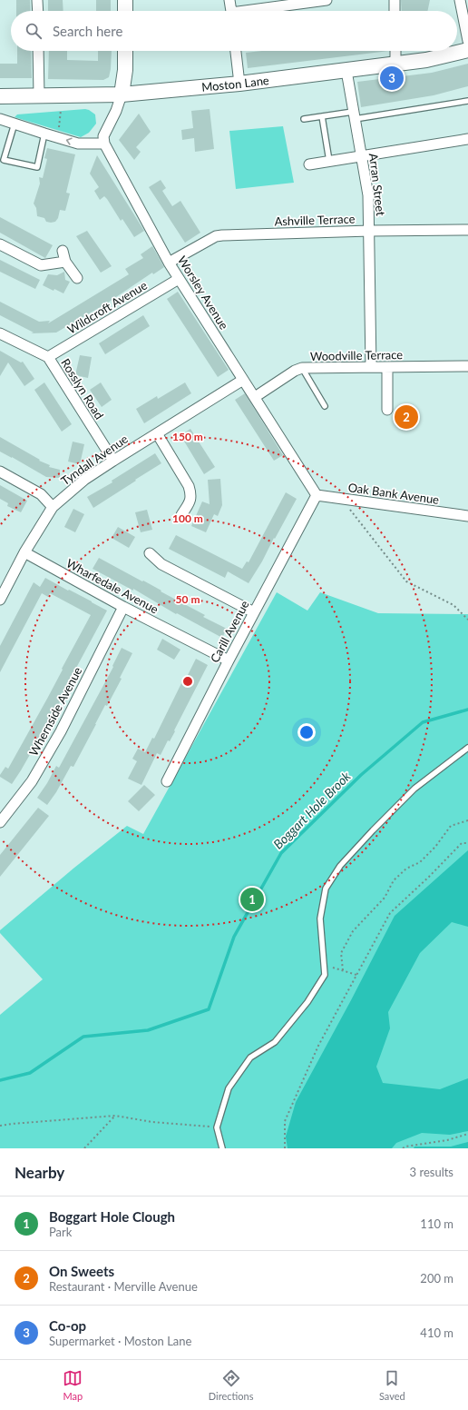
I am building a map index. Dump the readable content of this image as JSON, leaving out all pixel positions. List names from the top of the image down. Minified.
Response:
{"streets":{"street":["Moston Lane","Arran Street","Ashville Terrace","Worsley Avenue","Wildcroft Avenue","Woodville Terrace","Rosslyn Road","Tyndall Avenue","Oak Bank Avenue","Wharfedale Avenue","Carill Avenue","Whernside Avenue"]},"crossings":[["Moston Lane","Arran Street"],["Arran Street","Ashville Terrace"],["Arran Street","Woodville Terrace"],["Ashville Terrace","Worsley Avenue"],["Worsley Avenue","Wildcroft Avenue"],["Worsley Avenue","Woodville Terrace"],["Worsley Avenue","Tyndall Avenue"],["Worsley Avenue","Oak Bank Avenue"],["Worsley Avenue","Carill Avenue"],["Wildcroft Avenue","Rosslyn Road"],["Rosslyn Road","Tyndall Avenue"],["Tyndall Avenue","Wharfedale Avenue"],["Oak Bank Avenue","Carill Avenue"],["Wharfedale Avenue","Carill Avenue"],["Wharfedale Avenue","Whernside Avenue"]],"water":["Boggart Hole Brook"],"page":{"search":"Search here","pins":["3","2","1"],"heading":["Nearby","3 results"],"list":[{"mark":"1","name":"Boggart Hole Clough","note":"Park","value":"110 m"},{"mark":"2","name":"On Sweets","note":"Restaurant · Merville Avenue","value":"200 m"},{"mark":"3","name":"Co-op","note":"Supermarket · Moston Lane","value":"410 m"}],"nav":["Map","Directions","Saved"]},"rings":["150 m","100 m","50 m"]}
